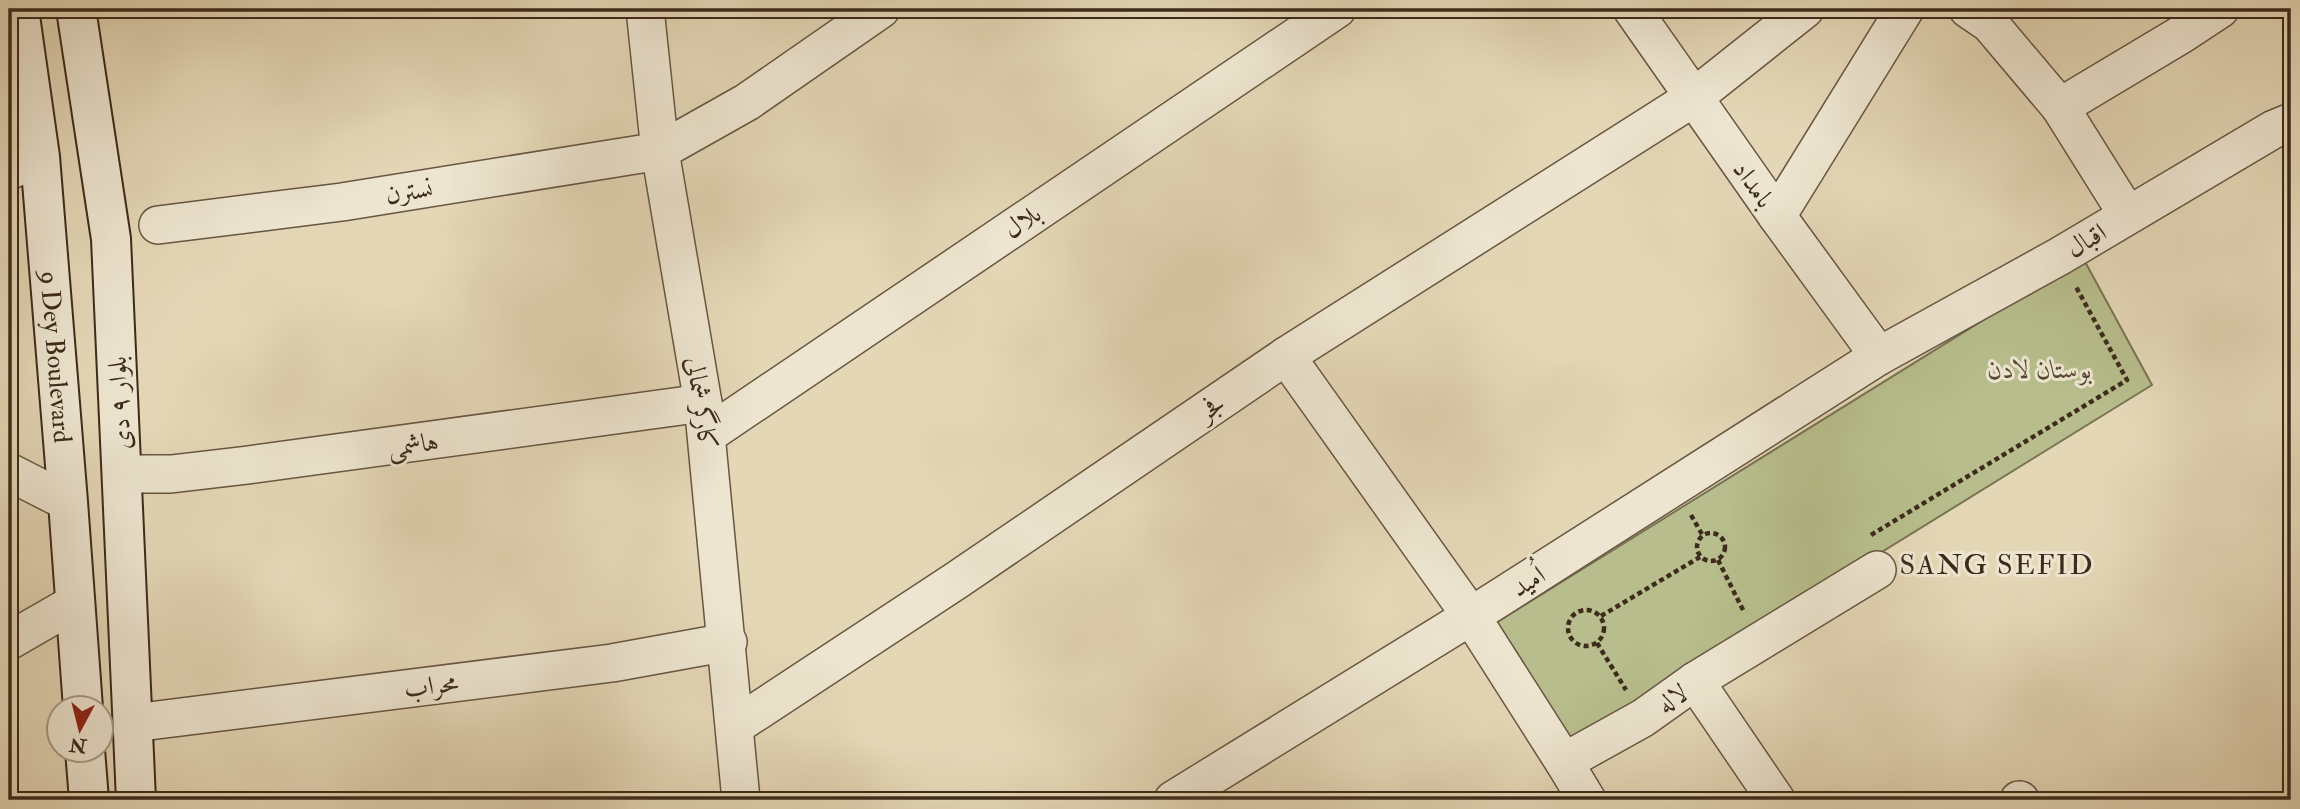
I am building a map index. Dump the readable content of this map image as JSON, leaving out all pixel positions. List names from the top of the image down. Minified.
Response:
{"streets":{"main road":["9 Dey Boulevard","بلوار ۹ دی"],"street":["بامداد","نسترن","بلال","اقبال","کارگر شمالی","فجر","هاشمی","اُمید","محراب","لاله"]},"crossings":[["بامداد","اقبال"],["بامداد","فجر"],["بامداد","اُمید"],["نسترن","کارگر شمالی"],["بلال","کارگر شمالی"],["بلال","هاشمی"],["اقبال","اُمید"],["بلوار ۹ دی","هاشمی"],["بلوار ۹ دی","محراب"],["کارگر شمالی","فجر"],["کارگر شمالی","هاشمی"],["کارگر شمالی","محراب"]],"districts":["SANG SEFID"],"parks":["بوستان لادن"],"north":"bottom"}
